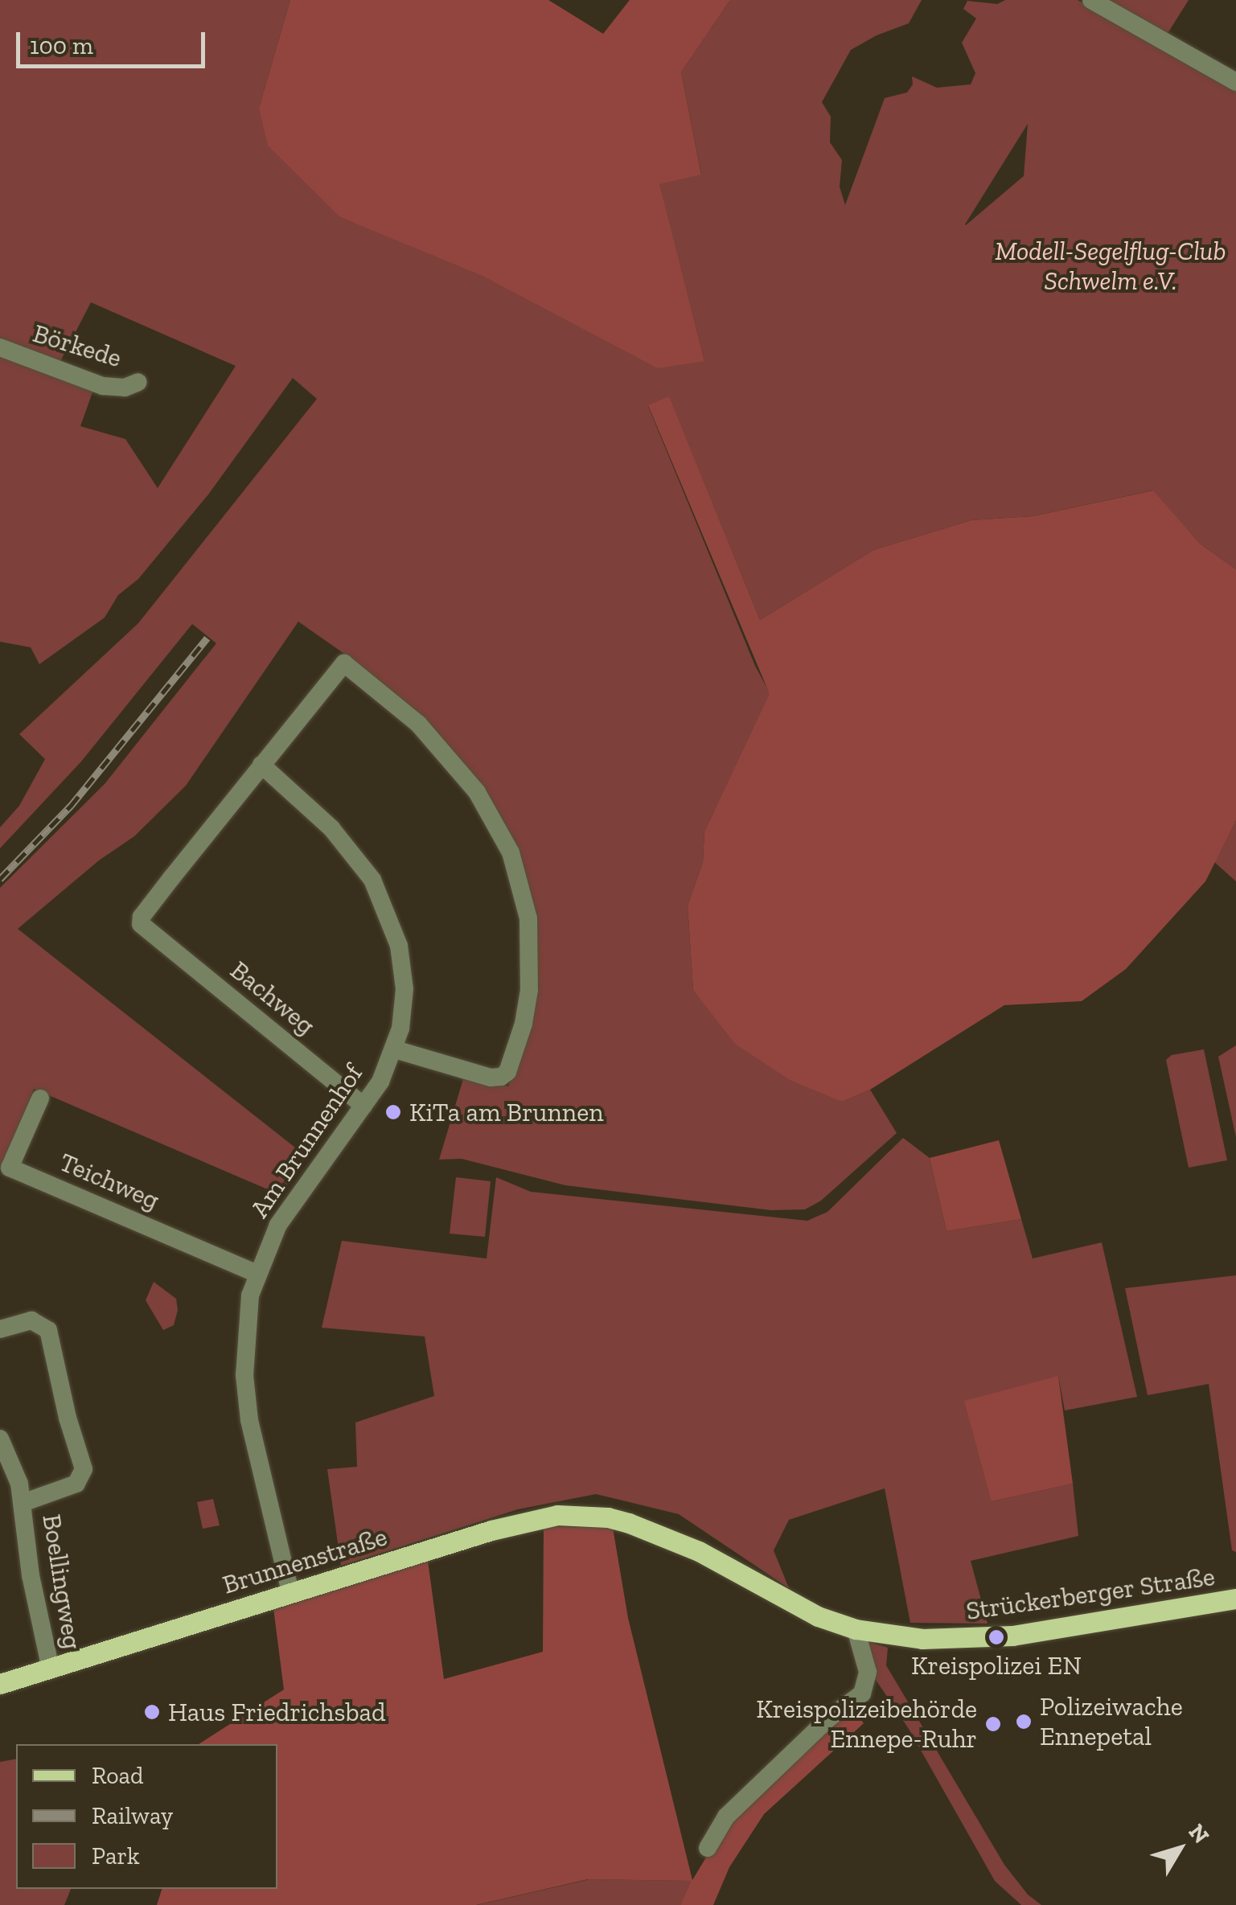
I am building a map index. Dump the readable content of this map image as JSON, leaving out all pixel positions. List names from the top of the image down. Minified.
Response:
{"streets":{"main road":["Brunnenstraße","Strückerberger Straße"],"street":["Börkede","Bachweg","Am Brunnenhof","Teichweg","Boellingweg"]},"crossings":[["Bachweg","Am Brunnenhof"],["Am Brunnenhof","Teichweg"],["Am Brunnenhof","Brunnenstraße"],["Brunnenstraße","Boellingweg"],["Brunnenstraße","Strückerberger Straße"]],"parks":["Modell-Segelflug-Club Schwelm e.V."],"places":["KiTa am Brunnen","Kreispolizei EN","Haus Friedrichsbad","Polizeiwache Ennepetal","Kreispolizeibehörde Ennepe-Ruhr"],"legend":["Road","Railway","Park"],"scale_bar":"100 m","north":"top right"}
